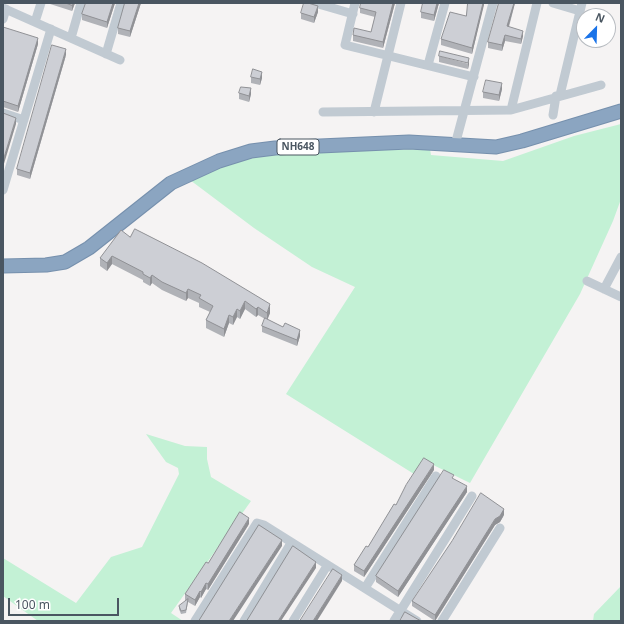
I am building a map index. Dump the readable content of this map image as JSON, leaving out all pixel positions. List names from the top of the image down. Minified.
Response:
{"streets":{"highway":["NH648"]},"scale_bar":"100 m","north":"top right"}
